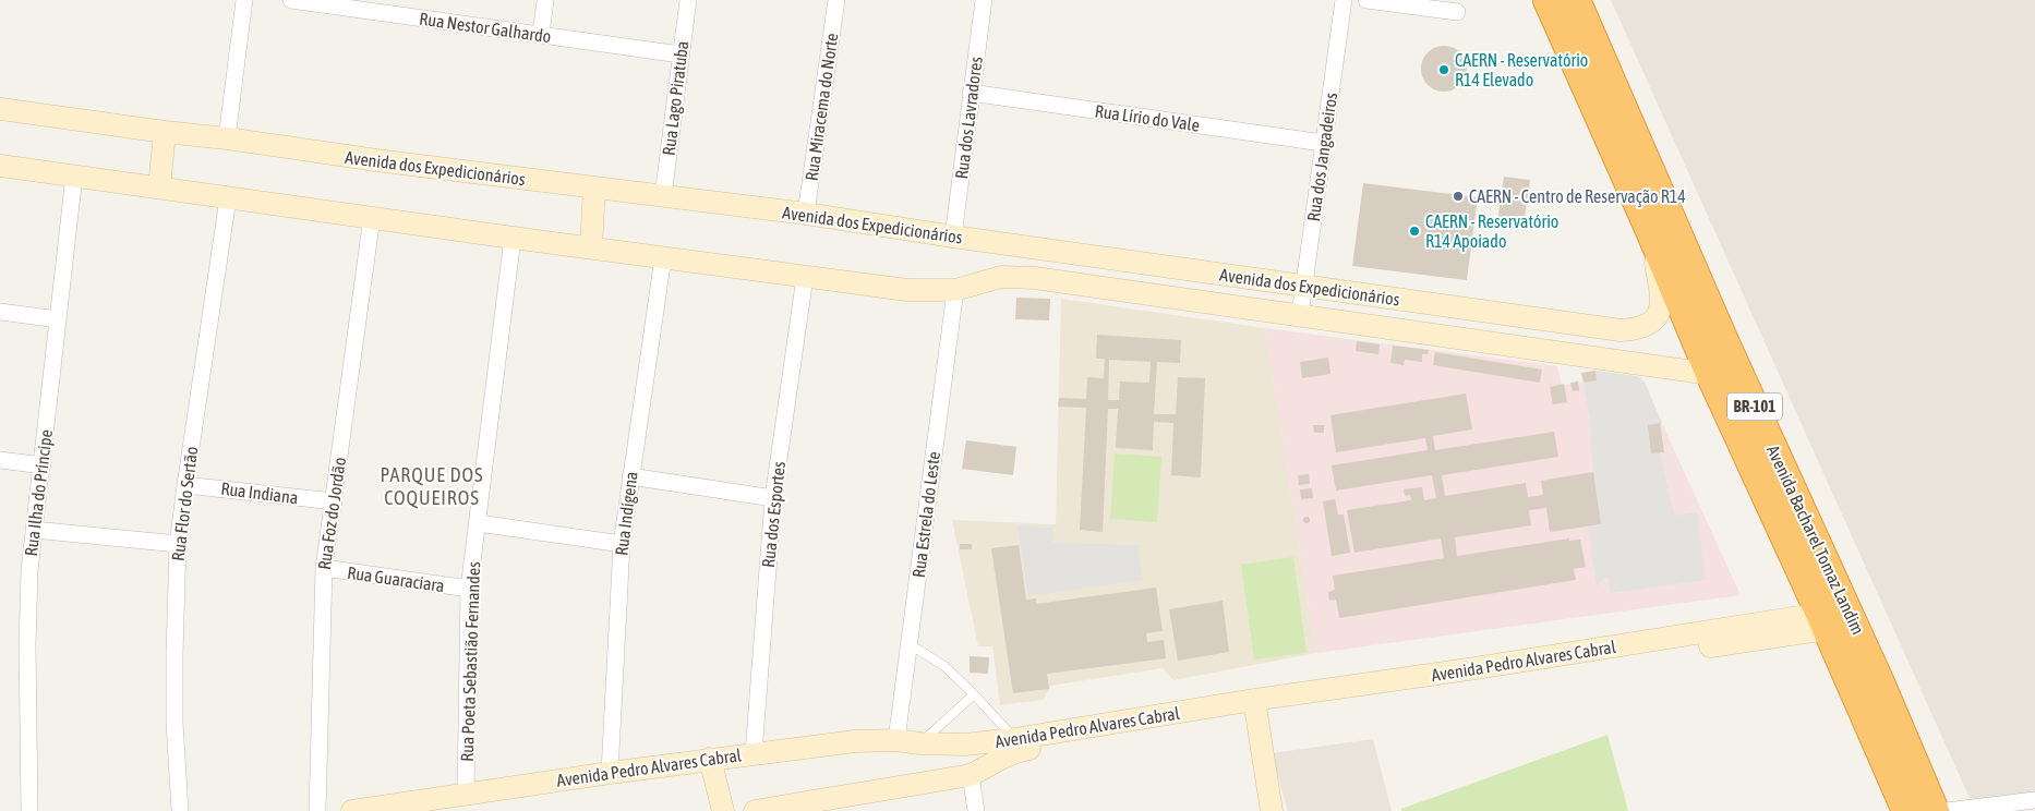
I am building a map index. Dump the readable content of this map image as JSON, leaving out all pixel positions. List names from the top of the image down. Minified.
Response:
{"streets":{"highway":["BR-101","Avenida Bacharel Tomaz Landim"],"street":["Rua Nestor Galhardo","Rua Lago Piratuba","Rua Miracema do Norte","Rua dos Lavradores","Rua Lírio do Vale","Rua dos Jangadeiros","Avenida dos Expedicionários","Rua Ilha do Príncipe","Rua Indiana","Rua Flor do Sertão","Rua Foz do Jordão","Rua Indígena","Rua dos Esportes","Rua Estrela do Leste","Rua Guaraciara","Avenida Pedro Alvares Cabral","Rua Poeta Sebastião Fernandes"]},"crossings":[["Rua Nestor Galhardo","Rua Lago Piratuba"],["Rua Lago Piratuba","Avenida dos Expedicionários"],["Rua Miracema do Norte","Avenida dos Expedicionários"],["Rua dos Lavradores","Rua Lírio do Vale"],["Rua dos Lavradores","Avenida dos Expedicionários"],["Rua Lírio do Vale","Rua dos Jangadeiros"],["Rua dos Jangadeiros","Avenida dos Expedicionários"],["Avenida dos Expedicionários","Rua Ilha do Príncipe"],["Avenida dos Expedicionários","Rua Flor do Sertão"],["Avenida dos Expedicionários","Rua Foz do Jordão"],["Avenida dos Expedicionários","Rua Indígena"],["Avenida dos Expedicionários","Rua dos Esportes"],["Avenida dos Expedicionários","Rua Estrela do Leste"],["Avenida dos Expedicionários","Avenida Bacharel Tomaz Landim"],["Avenida dos Expedicionários","Rua Poeta Sebastião Fernandes"],["Rua Indiana","Rua Flor do Sertão"],["Rua Indiana","Rua Foz do Jordão"],["Rua Foz do Jordão","Rua Guaraciara"],["Rua Indígena","Avenida Pedro Alvares Cabral"],["Rua dos Esportes","Avenida Pedro Alvares Cabral"],["Rua Estrela do Leste","Avenida Pedro Alvares Cabral"],["Avenida Bacharel Tomaz Landim","Avenida Pedro Alvares Cabral"],["Rua Guaraciara","Rua Poeta Sebastião Fernandes"],["Avenida Pedro Alvares Cabral","Rua Poeta Sebastião Fernandes"]],"districts":["PARQUE DOS COQUEIROS"],"places":["CAERN - Reservatório R14 Elevado","CAERN - Centro de Reservação R14","CAERN - Reservatório R14 Apoiado"]}
